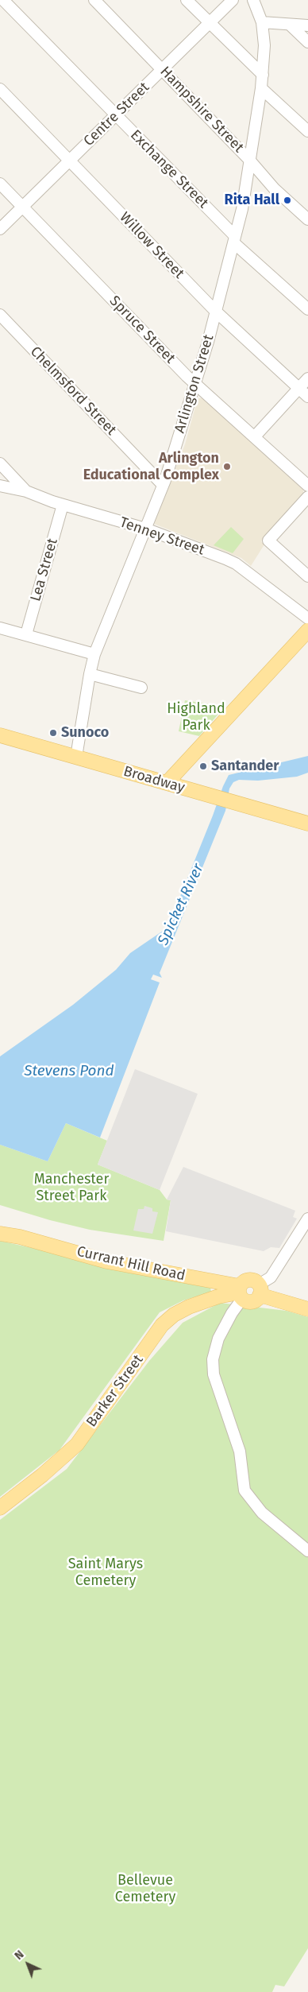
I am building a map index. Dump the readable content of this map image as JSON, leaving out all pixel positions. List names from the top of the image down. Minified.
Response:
{"streets":{"main road":["Broadway","Currant Hill Road","Barker Street"],"street":["Hampshire Street","Centre Street","Exchange Street","Willow Street","Spruce Street","Arlington Street","Chelmsford Street","Tenney Street","Lea Street"]},"crossings":[["Hampshire Street","Centre Street"],["Hampshire Street","Arlington Street"],["Centre Street","Exchange Street"],["Centre Street","Willow Street"],["Centre Street","Spruce Street"],["Exchange Street","Arlington Street"],["Willow Street","Arlington Street"],["Spruce Street","Arlington Street"],["Arlington Street","Chelmsford Street"],["Arlington Street","Tenney Street"],["Arlington Street","Broadway"],["Tenney Street","Lea Street"],["Currant Hill Road","Barker Street"]],"water":["Spicket River","Stevens Pond"],"parks":["Highland Park","Manchester Street Park","Saint Marys Cemetery","Bellevue Cemetery"],"places":["Rita Hall","Arlington Educational Complex","Sunoco","Santander"],"north":"top left"}
